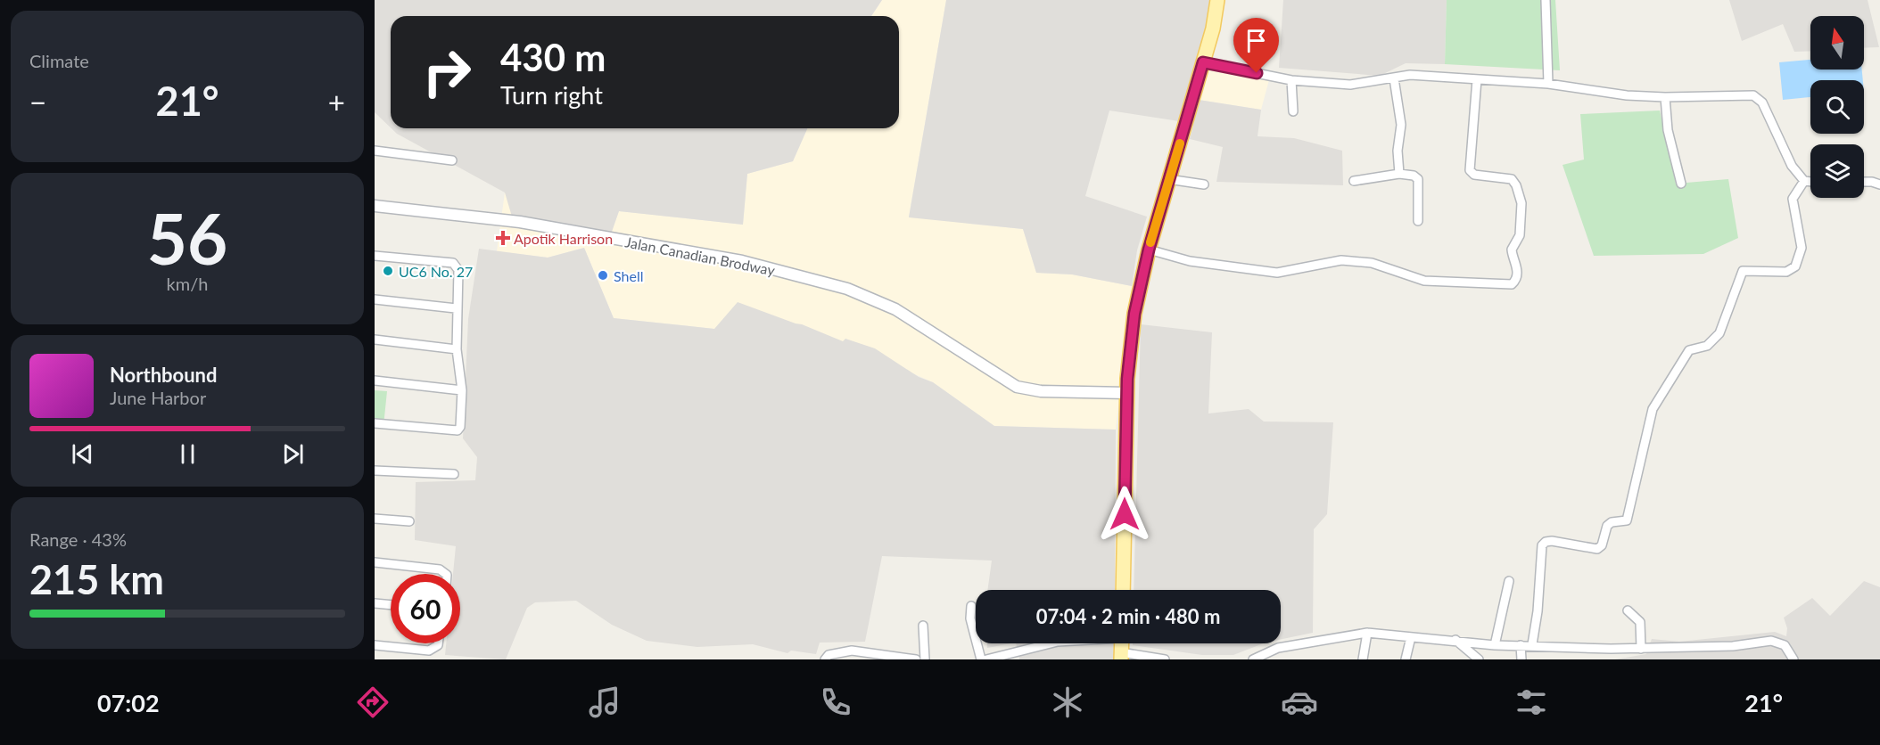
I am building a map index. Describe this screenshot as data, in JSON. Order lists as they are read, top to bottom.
{
  "streets": {
    "street": ["Jalan Canadian Brodway"]
  },
  "places": {
    "health": ["Apotik Harrison"],
    "other": ["UC6 No. 27", "Shell"]
  },
  "north": "top",
  "page": {
    "tile": [
      "Climate",
      ["56", "km/h"],
      ["Range · 43%", "215 km"]
    ],
    "turn": ["430 m", "Turn right"],
    "heat": ["−", "21°", "+"],
    "song": ["Northbound", "June Harbor"],
    "limit": "60",
    "trip": "07:04 · 2 min · 480 m",
    "tabs": ["07:02", "21°"]
  }
}
